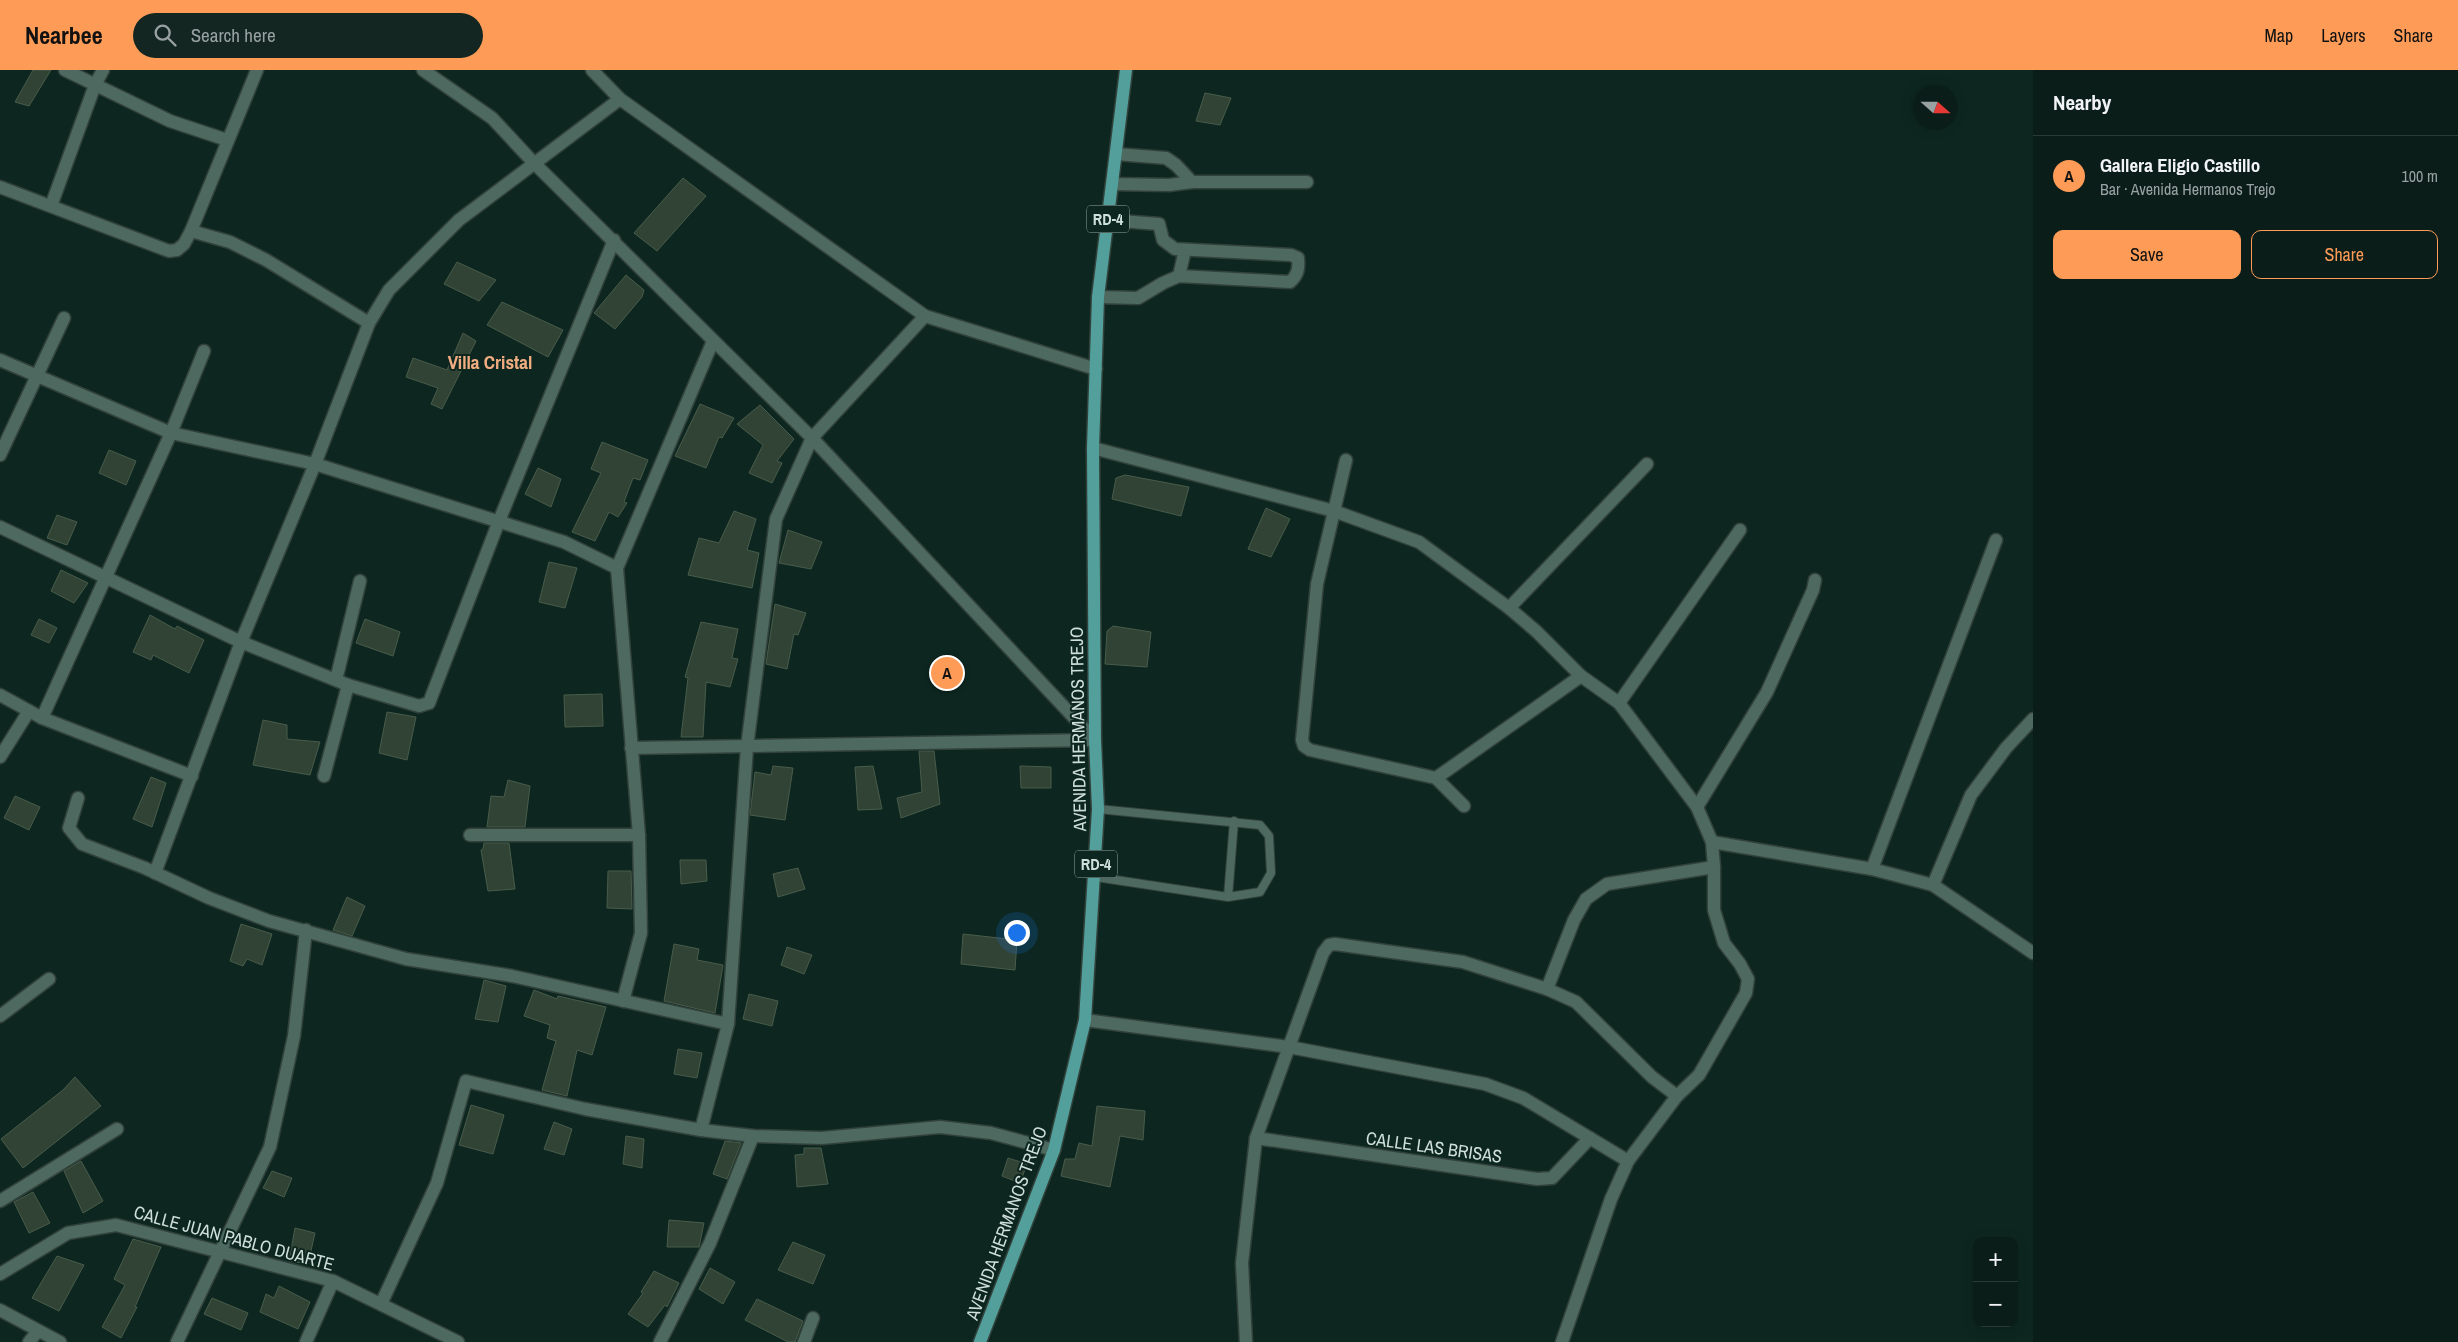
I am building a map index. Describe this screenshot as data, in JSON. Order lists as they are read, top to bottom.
{
  "streets": {
    "main road": ["RD-4", "AVENIDA HERMANOS TREJO"],
    "street": ["CALLE LAS BRISAS", "CALLE JUAN PABLO DUARTE"]
  },
  "crossings": [
    ["RD-4", "AVENIDA HERMANOS TREJO"]
  ],
  "districts": ["Villa Cristal"],
  "north": "right",
  "page": {
    "header": "Nearbee",
    "search": "Search here",
    "nav": ["Map", "Layers", "Share"],
    "heading": "Nearby",
    "list": [
      {
        "mark": "A",
        "name": "Gallera Eligio Castillo",
        "note": "Bar · Avenida Hermanos Trejo",
        "value": "100 m"
      }
    ],
    "buttons": ["Save", "Share"],
    "pins": "A",
    "map_buttons": ["+", "−"]
  }
}
